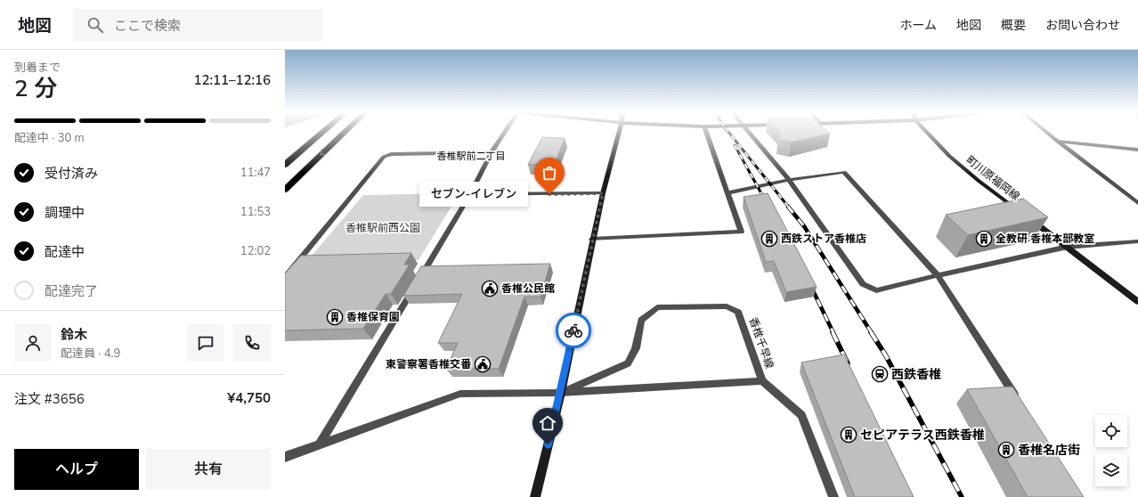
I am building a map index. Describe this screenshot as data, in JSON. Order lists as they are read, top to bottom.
{
  "streets": {
    "street": ["町川原福岡線", "香椎千早線"]
  },
  "districts": ["香椎駅前二丁目"],
  "parks": ["香椎駅前西公園"],
  "places": {
    "other": ["セブン-イレブン"],
    "building": [
      "西鉄ストア香椎店",
      "全教研 香椎本部教室",
      "香椎保育園",
      "セピアテラス西鉄香椎",
      "香椎名店街"
    ],
    "public building": ["香椎公民館", "東警察署香椎交番"],
    "station": ["西鉄香椎"]
  },
  "page": {
    "header": "地図",
    "search": "ここで検索",
    "nav": [
      "ホーム",
      "地図",
      "概要",
      "お問い合わせ"
    ],
    "heading": ["2 分", "到着まで", "12:11–12:16"],
    "panel": [
      "鈴木",
      "配達員 · 4.9",
      "注文 #3656",
      "¥4,750"
    ],
    "bar": "配達中 · 30 m",
    "list": [
      ["受付済み", "11:47"],
      ["調理中", "11:53"],
      ["配達中", "12:02"],
      "配達完了"
    ],
    "bubble": "セブン-イレブン",
    "buttons": ["ヘルプ", "共有"]
  }
}
